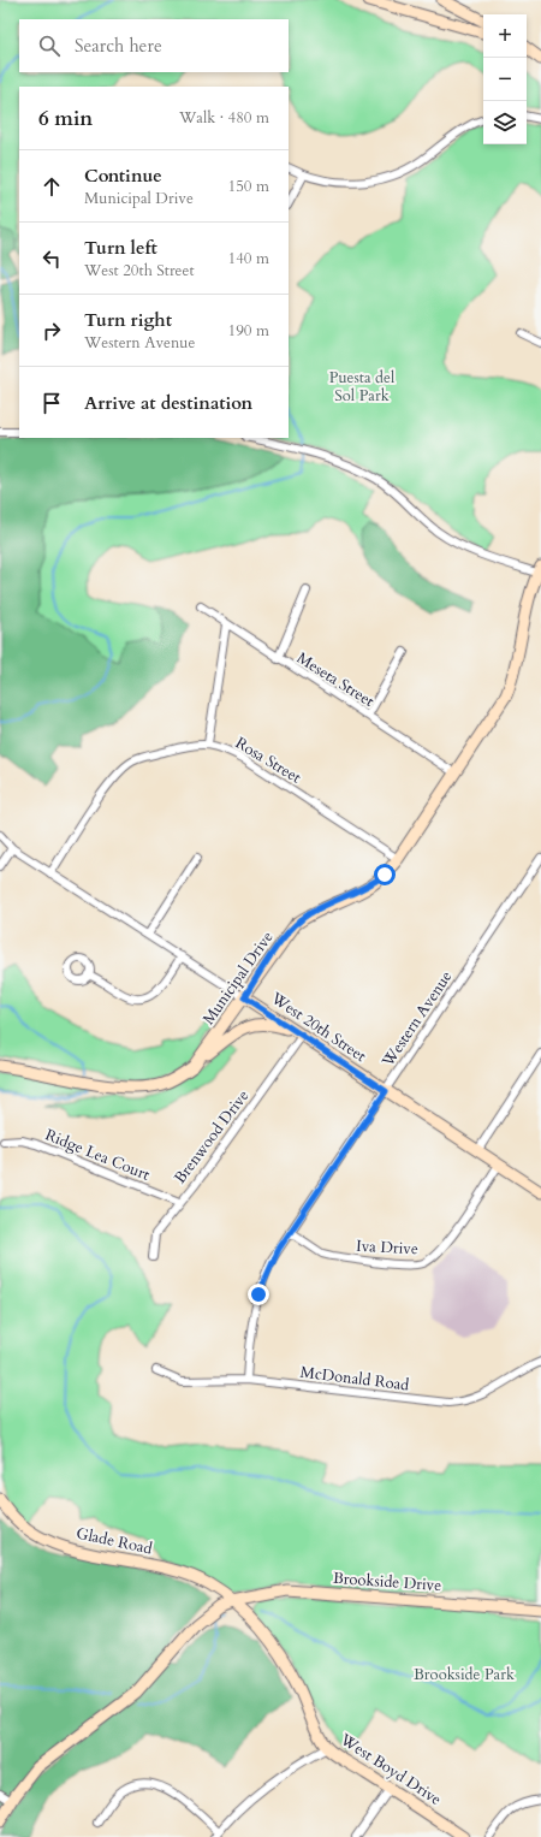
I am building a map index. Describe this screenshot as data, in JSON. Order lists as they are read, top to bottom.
{
  "streets": {
    "main road": [
      "Municipal Drive",
      "West 20th Street",
      "Glade Road",
      "Brookside Drive",
      "West Boyd Drive"
    ],
    "street": [
      "Meseta Street",
      "Rosa Street",
      "Western Avenue",
      "Brenwood Drive",
      "Ridge Lea Court",
      "Iva Drive",
      "McDonald Road"
    ]
  },
  "crossings": [
    ["Meseta Street", "Municipal Drive"],
    ["Rosa Street", "Municipal Drive"],
    ["Rosa Street", "West 20th Street"],
    ["Municipal Drive", "West 20th Street"],
    ["Western Avenue", "West 20th Street"],
    ["Western Avenue", "Iva Drive"],
    ["Western Avenue", "McDonald Road"],
    ["West 20th Street", "Brenwood Drive"],
    ["West 20th Street", "Iva Drive"],
    ["Brenwood Drive", "Ridge Lea Court"],
    ["Glade Road", "Brookside Drive"],
    ["Glade Road", "West Boyd Drive"],
    ["Brookside Drive", "West Boyd Drive"]
  ],
  "parks": ["Puesta del Sol Park", "Brookside Park"],
  "page": {
    "map_buttons": ["+", "−"],
    "search": "Search here",
    "heading": ["6 min", "Walk · 480 m"],
    "list": [
      ["Continue", "Municipal Drive", "150 m"],
      ["Turn left", "West 20th Street", "140 m"],
      ["Turn right", "Western Avenue", "190 m"],
      "Arrive at destination"
    ]
  }
}
